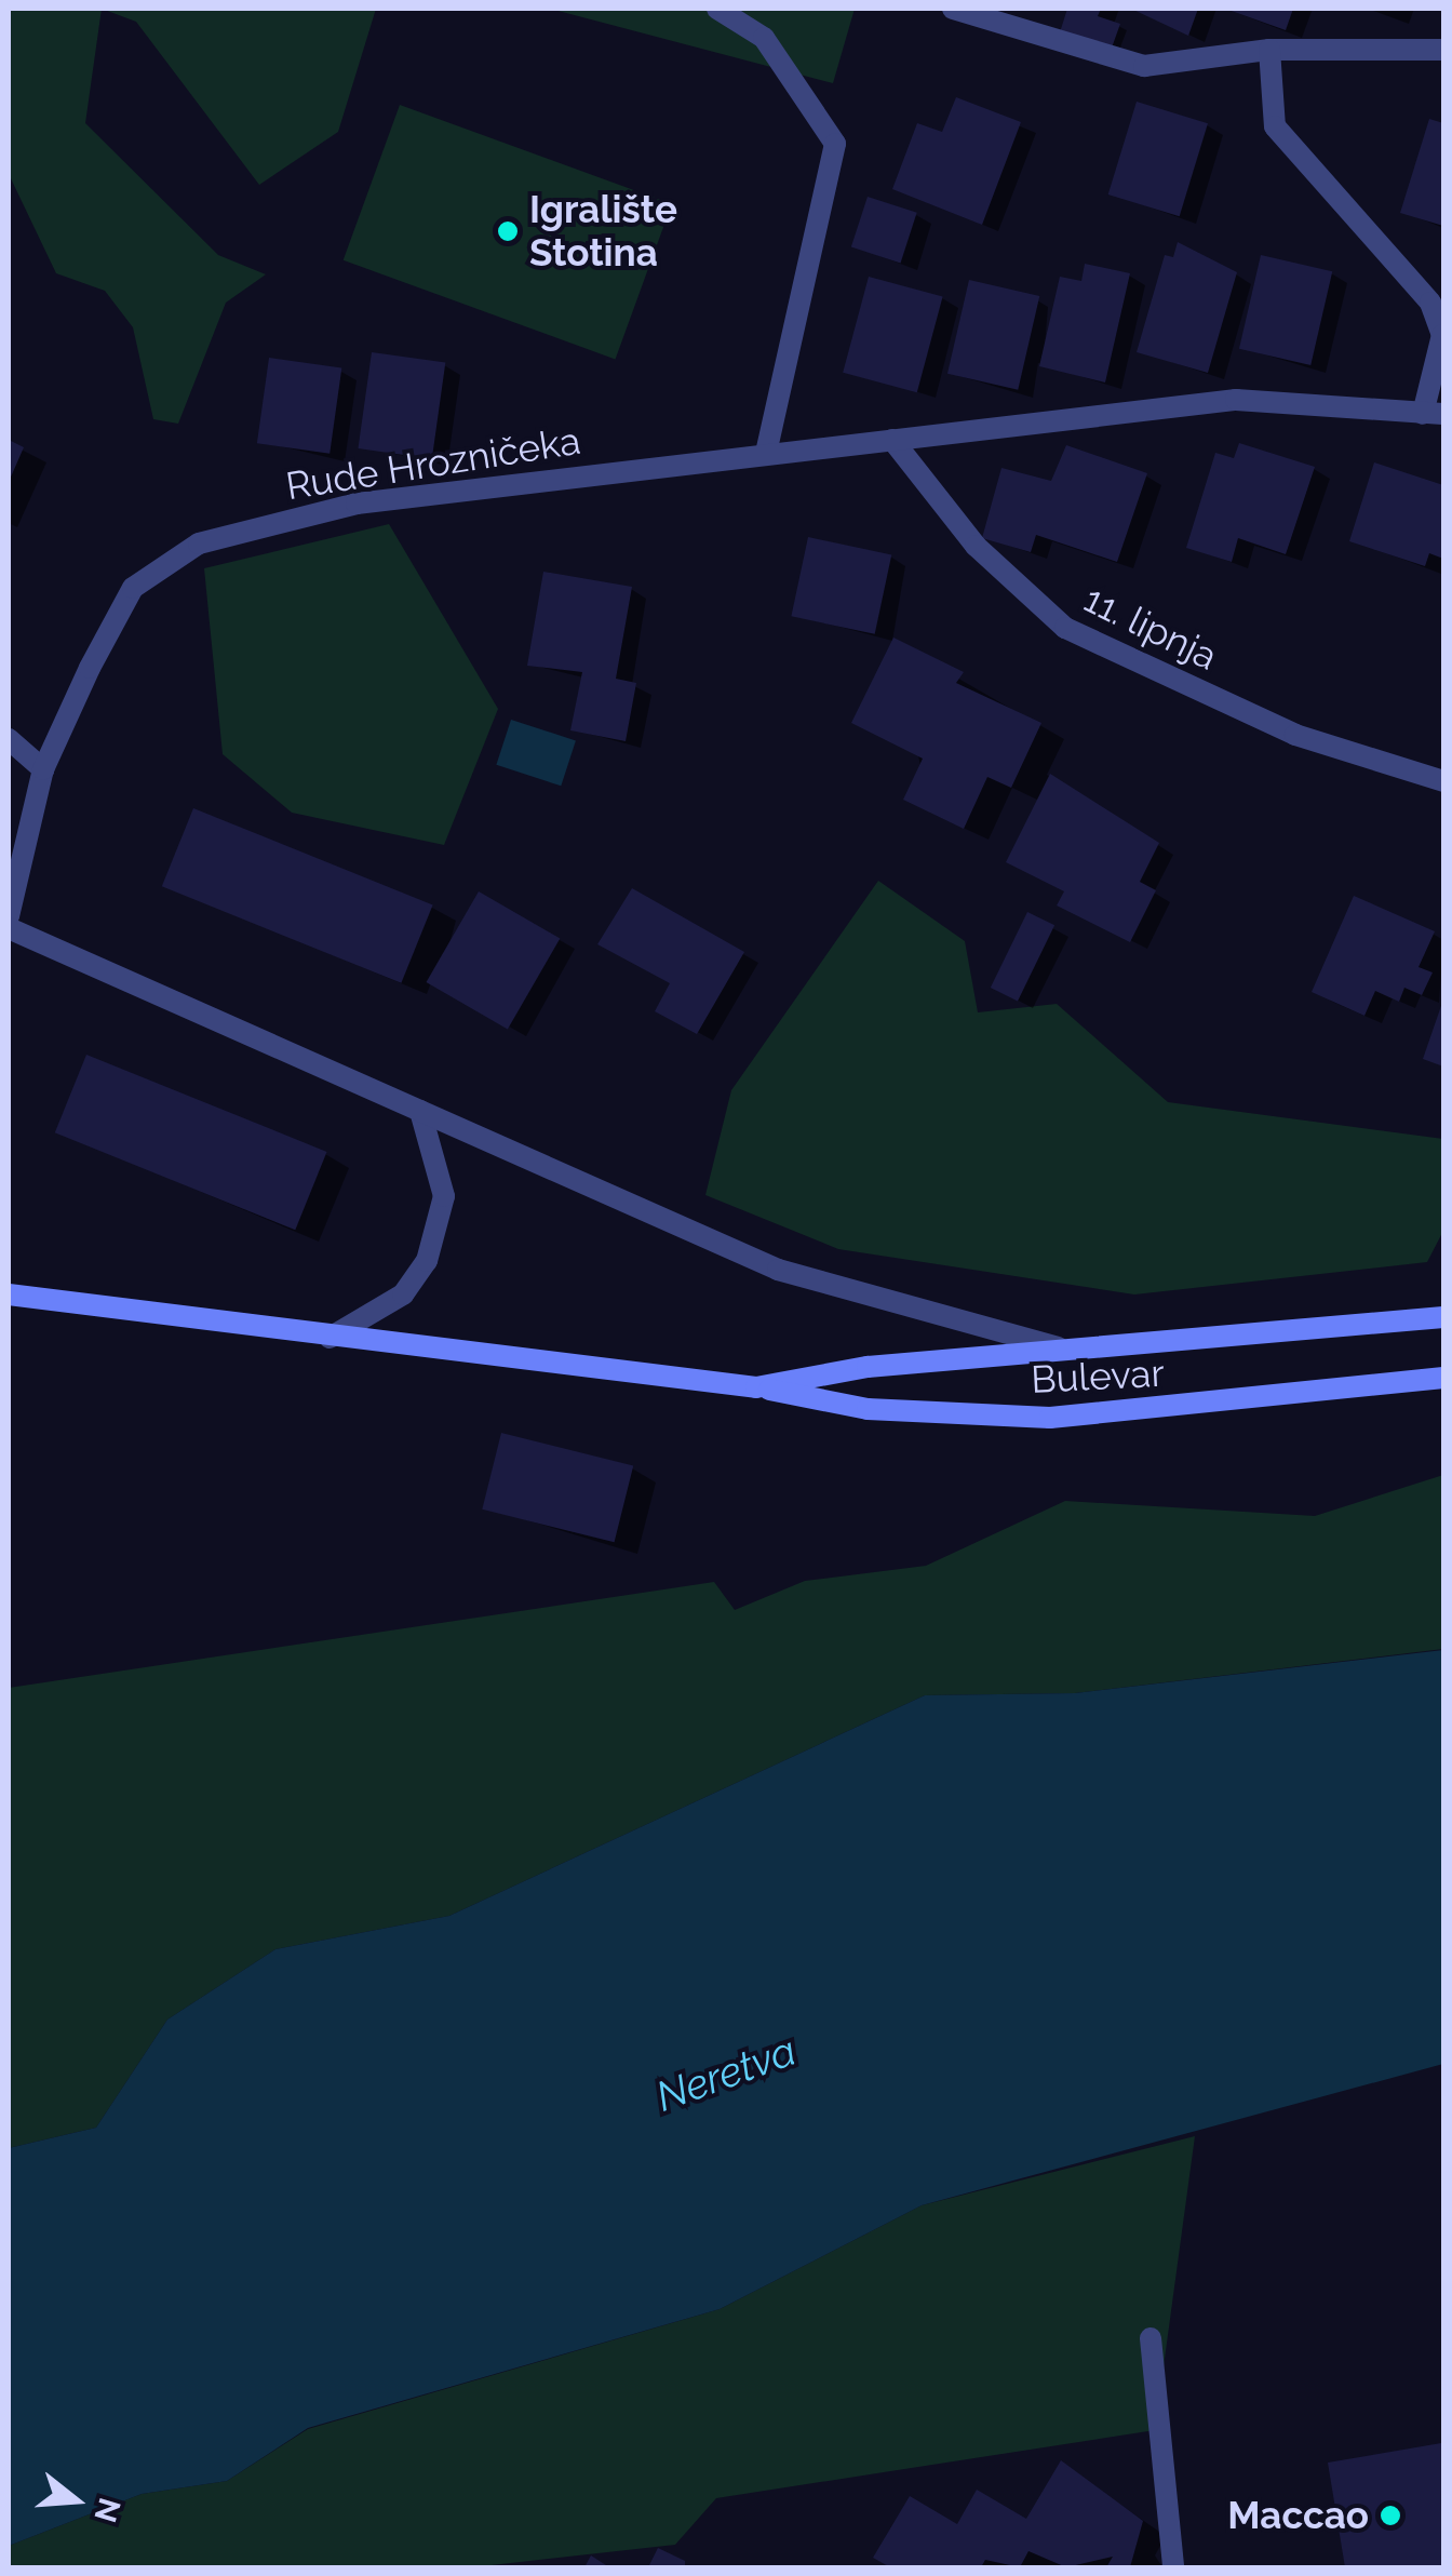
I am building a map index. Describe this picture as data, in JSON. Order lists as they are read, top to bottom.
{
  "streets": {
    "main road": ["Bulevar"],
    "street": ["Rude Hrozničeka", "11. lipnja"]
  },
  "water": ["Neretva"],
  "places": ["Igralište Stotina", "Maccao"],
  "north": "right"
}
